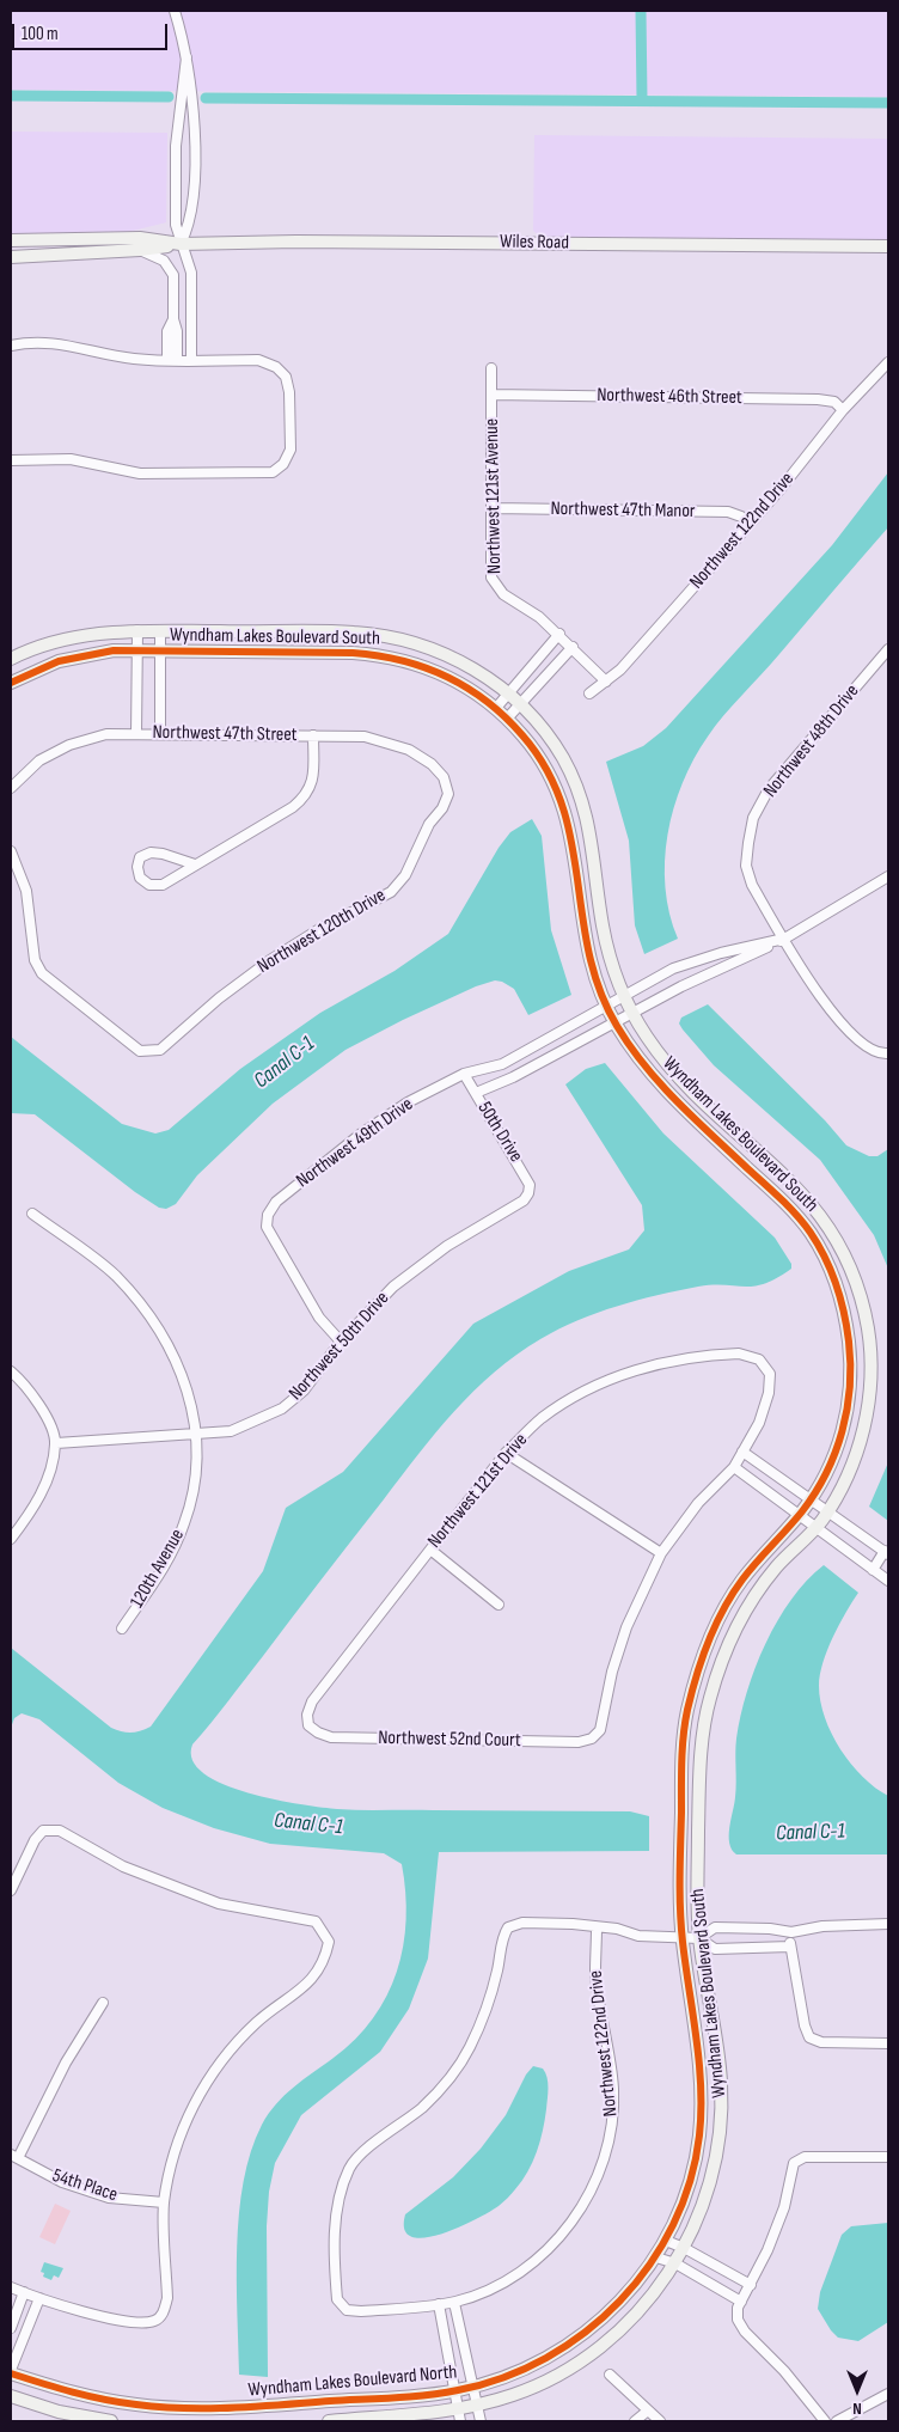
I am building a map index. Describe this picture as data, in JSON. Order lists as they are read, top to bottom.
{
  "streets": {
    "street": [
      "Wiles Road",
      "Northwest 46th Street",
      "Northwest 121st Avenue",
      "Northwest 47th Manor",
      "Northwest 122nd Drive",
      "Wyndham Lakes Boulevard South",
      "Northwest 47th Street",
      "Northwest 48th Drive",
      "Northwest 120th Drive",
      "50th Drive",
      "Northwest 49th Drive",
      "Northwest 50th Drive",
      "Northwest 121st Drive",
      "120th Avenue",
      "Northwest 52nd Court",
      "54th Place",
      "Wyndham Lakes Boulevard North"
    ]
  },
  "crossings": [
    ["Northwest 46th Street", "Northwest 121st Avenue"],
    ["Northwest 46th Street", "Northwest 122nd Drive"],
    ["Northwest 121st Avenue", "Northwest 47th Manor"],
    ["Northwest 121st Avenue", "Northwest 122nd Drive"],
    ["Northwest 47th Manor", "Northwest 122nd Drive"],
    ["Wyndham Lakes Boulevard South", "Northwest 49th Drive"],
    ["Wyndham Lakes Boulevard South", "Wyndham Lakes Boulevard North"],
    ["Northwest 47th Street", "Northwest 120th Drive"],
    ["Northwest 48th Drive", "Northwest 49th Drive"],
    ["50th Drive", "Northwest 49th Drive"],
    ["50th Drive", "Northwest 50th Drive"],
    ["Northwest 49th Drive", "Northwest 50th Drive"],
    ["Northwest 50th Drive", "120th Avenue"],
    ["Northwest 121st Drive", "Northwest 52nd Court"]
  ],
  "water": ["Canal C-1"],
  "scale_bar": "100 m",
  "north": "bottom"
}
